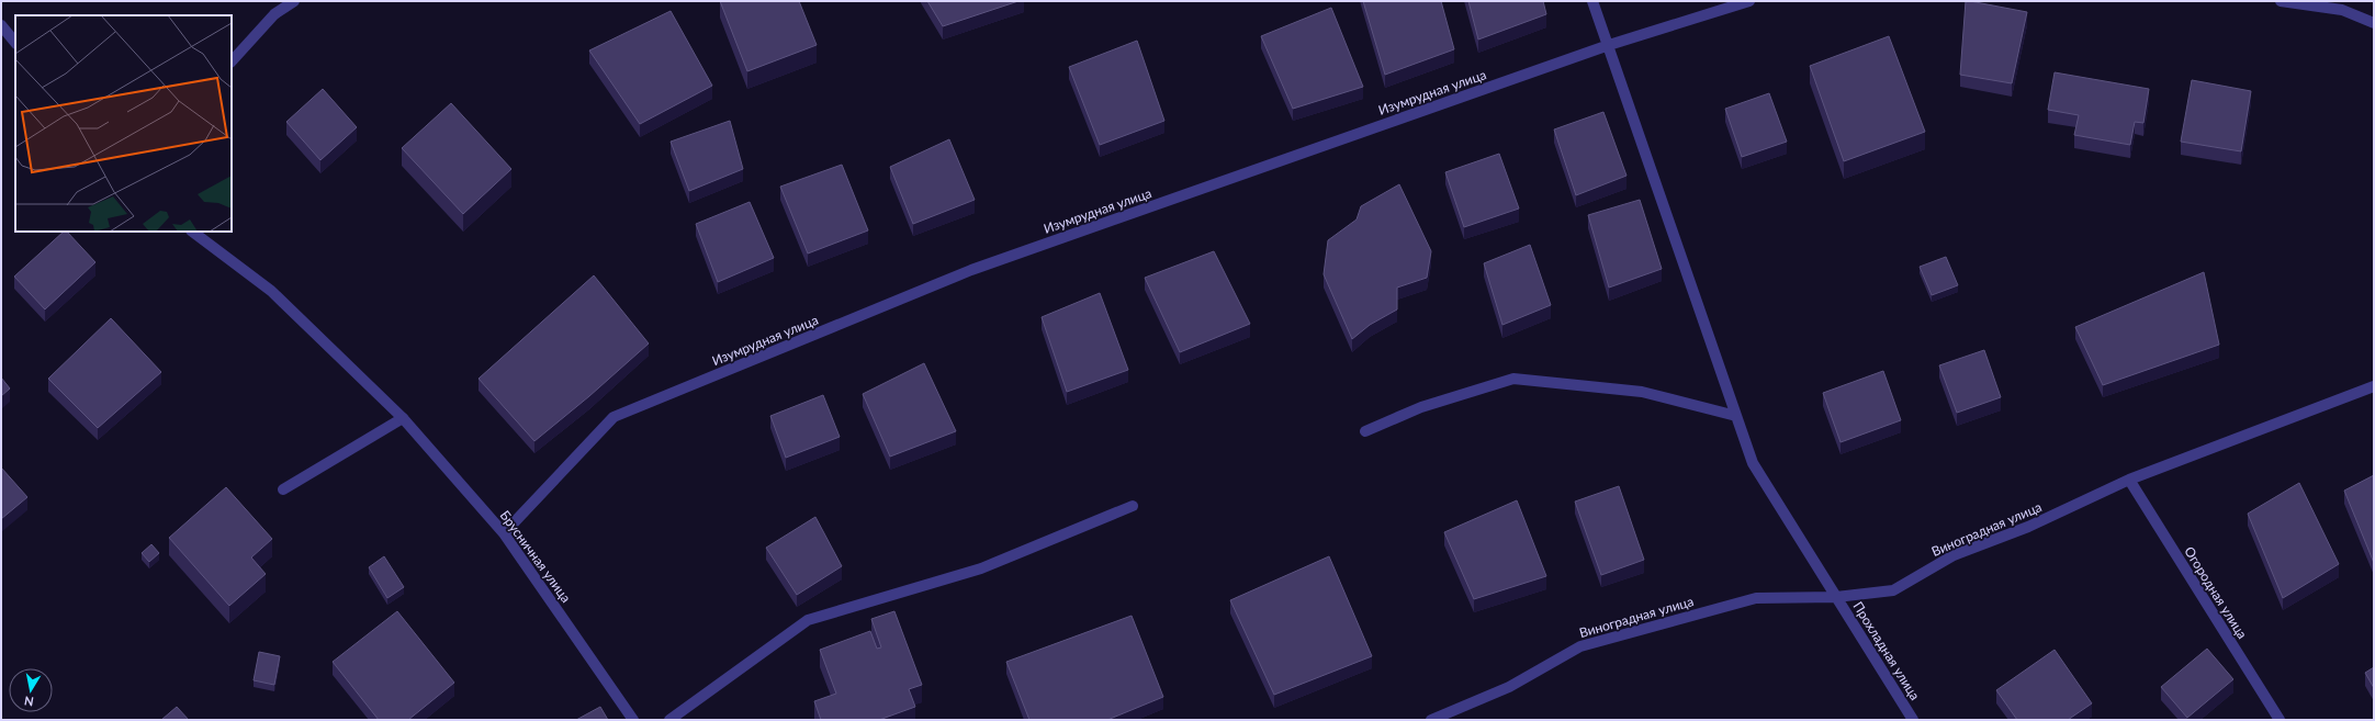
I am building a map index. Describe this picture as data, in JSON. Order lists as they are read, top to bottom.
{
  "streets": {
    "street": [
      "Изумрудная улица",
      "Виноградная улица",
      "Брусничная улица",
      "Огородная улица",
      "Прохладная улица"
    ]
  },
  "crossings": [
    ["Изумрудная улица", "Брусничная улица"],
    ["Изумрудная улица", "Прохладная улица"],
    ["Виноградная улица", "Огородная улица"],
    ["Виноградная улица", "Прохладная улица"]
  ],
  "north": "bottom"
}
